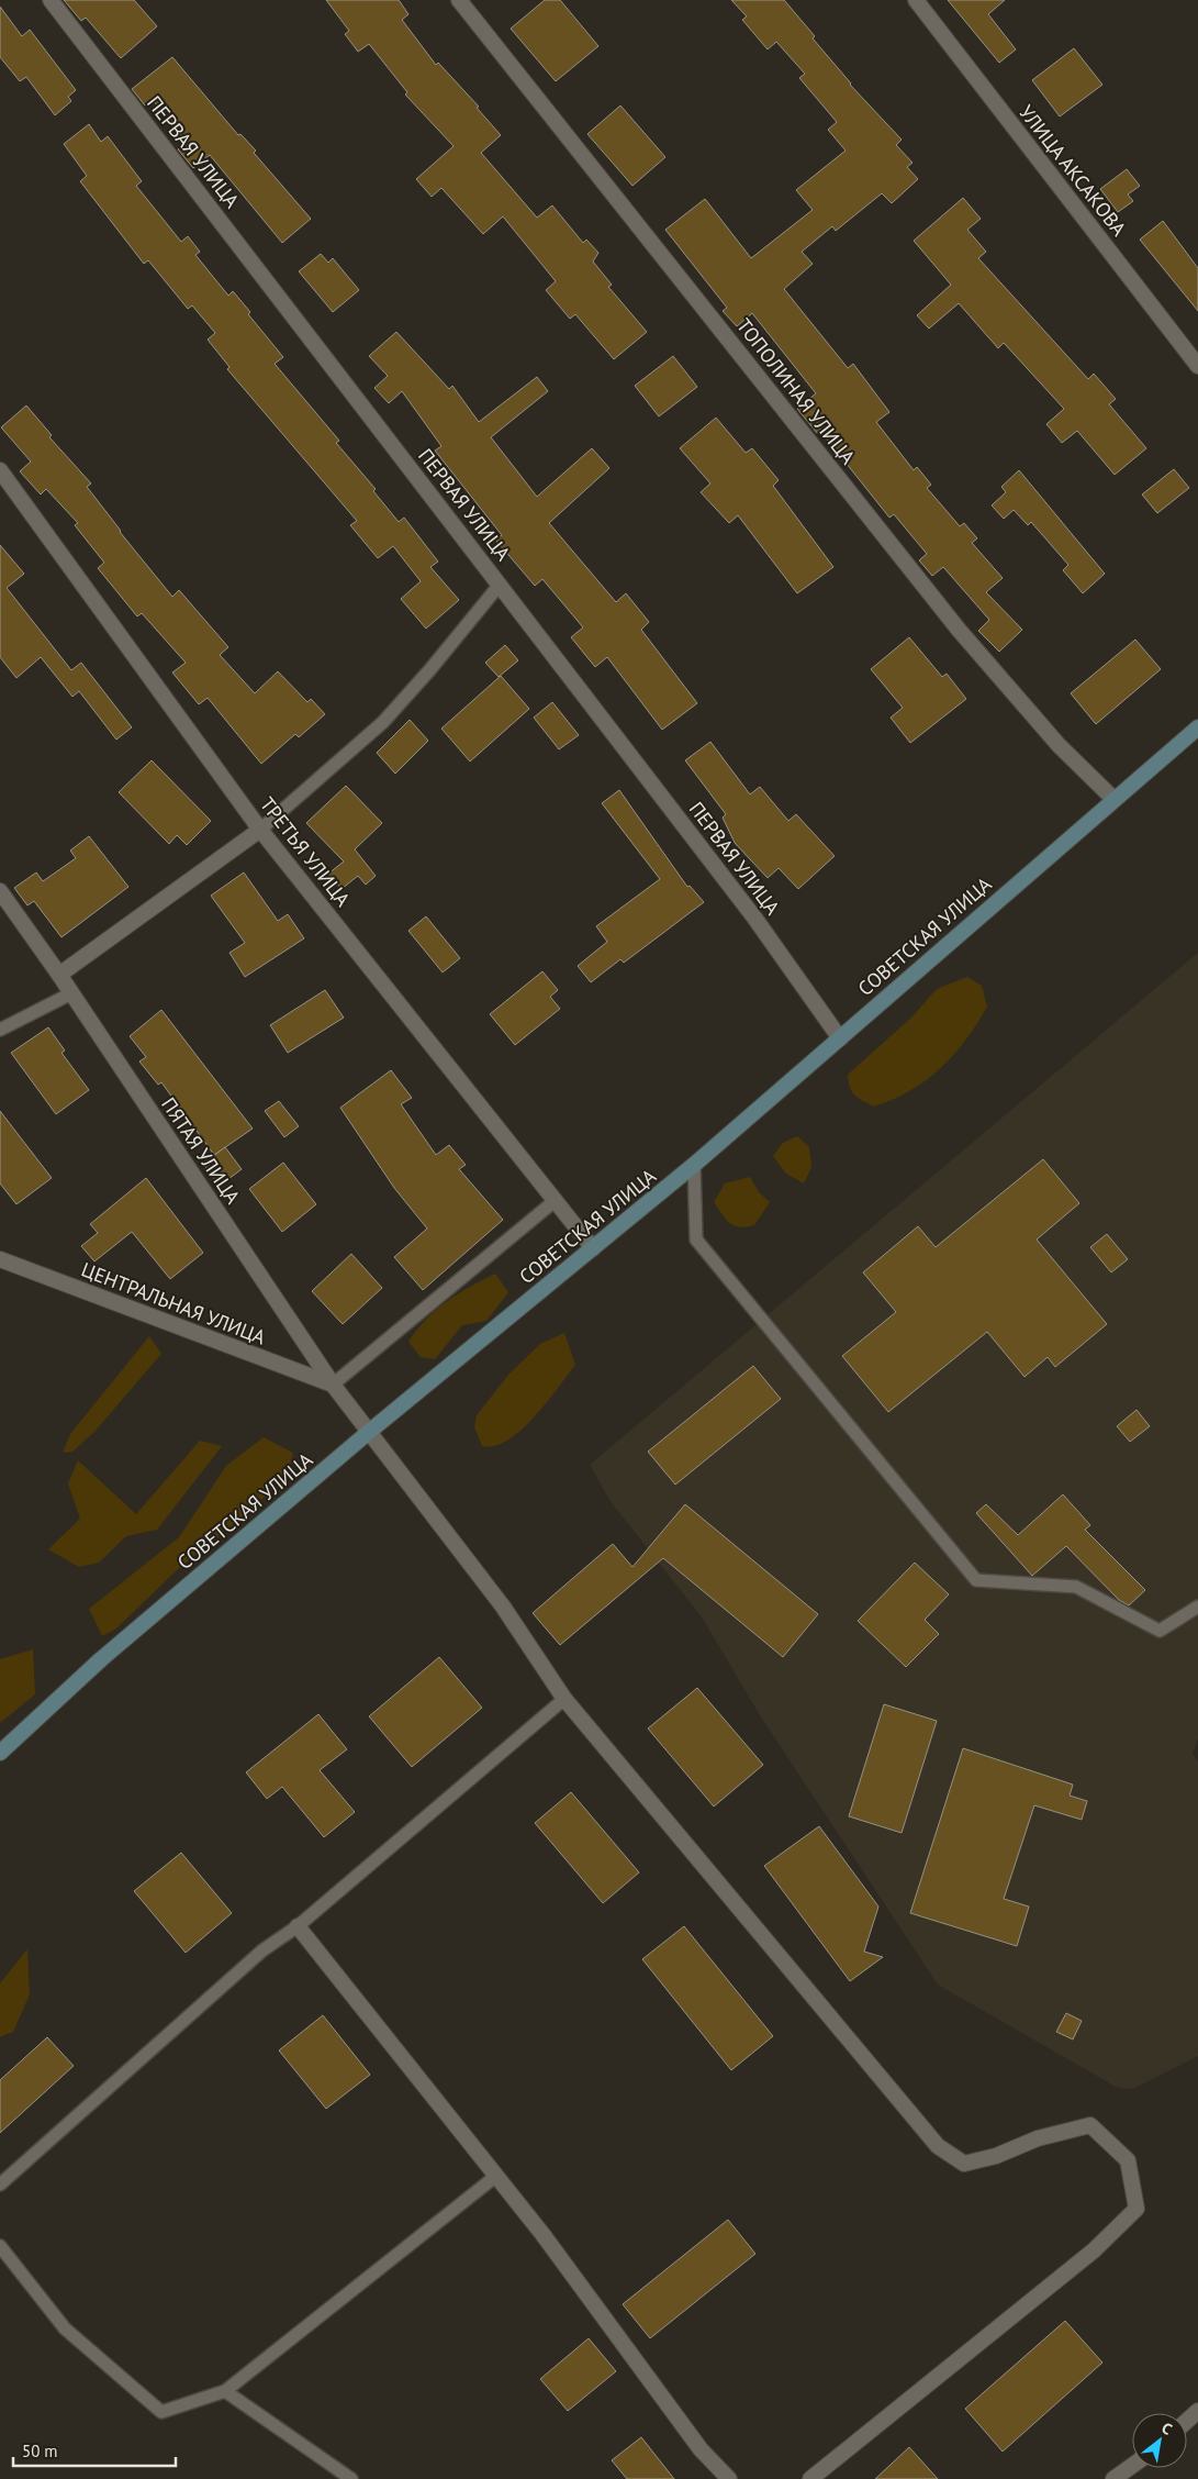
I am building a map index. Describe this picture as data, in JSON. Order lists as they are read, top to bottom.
{
  "streets": {
    "main road": ["СОВЕТСКАЯ УЛИЦА"],
    "street": [
      "ПЕРВАЯ УЛИЦА",
      "УЛИЦА АКСАКОВА",
      "ТОПОЛИНАЯ УЛИЦА",
      "ТРЕТЬЯ УЛИЦА",
      "ПЯТАЯ УЛИЦА",
      "ЦЕНТРАЛЬНАЯ УЛИЦА"
    ]
  },
  "crossings": [
    ["ПЕРВАЯ УЛИЦА", "СОВЕТСКАЯ УЛИЦА"],
    ["ТОПОЛИНАЯ УЛИЦА", "СОВЕТСКАЯ УЛИЦА"],
    ["ТРЕТЬЯ УЛИЦА", "СОВЕТСКАЯ УЛИЦА"],
    ["СОВЕТСКАЯ УЛИЦА", "ПЯТАЯ УЛИЦА"],
    ["ПЯТАЯ УЛИЦА", "ЦЕНТРАЛЬНАЯ УЛИЦА"]
  ],
  "scale_bar": "50 m",
  "north": "top right"
}
